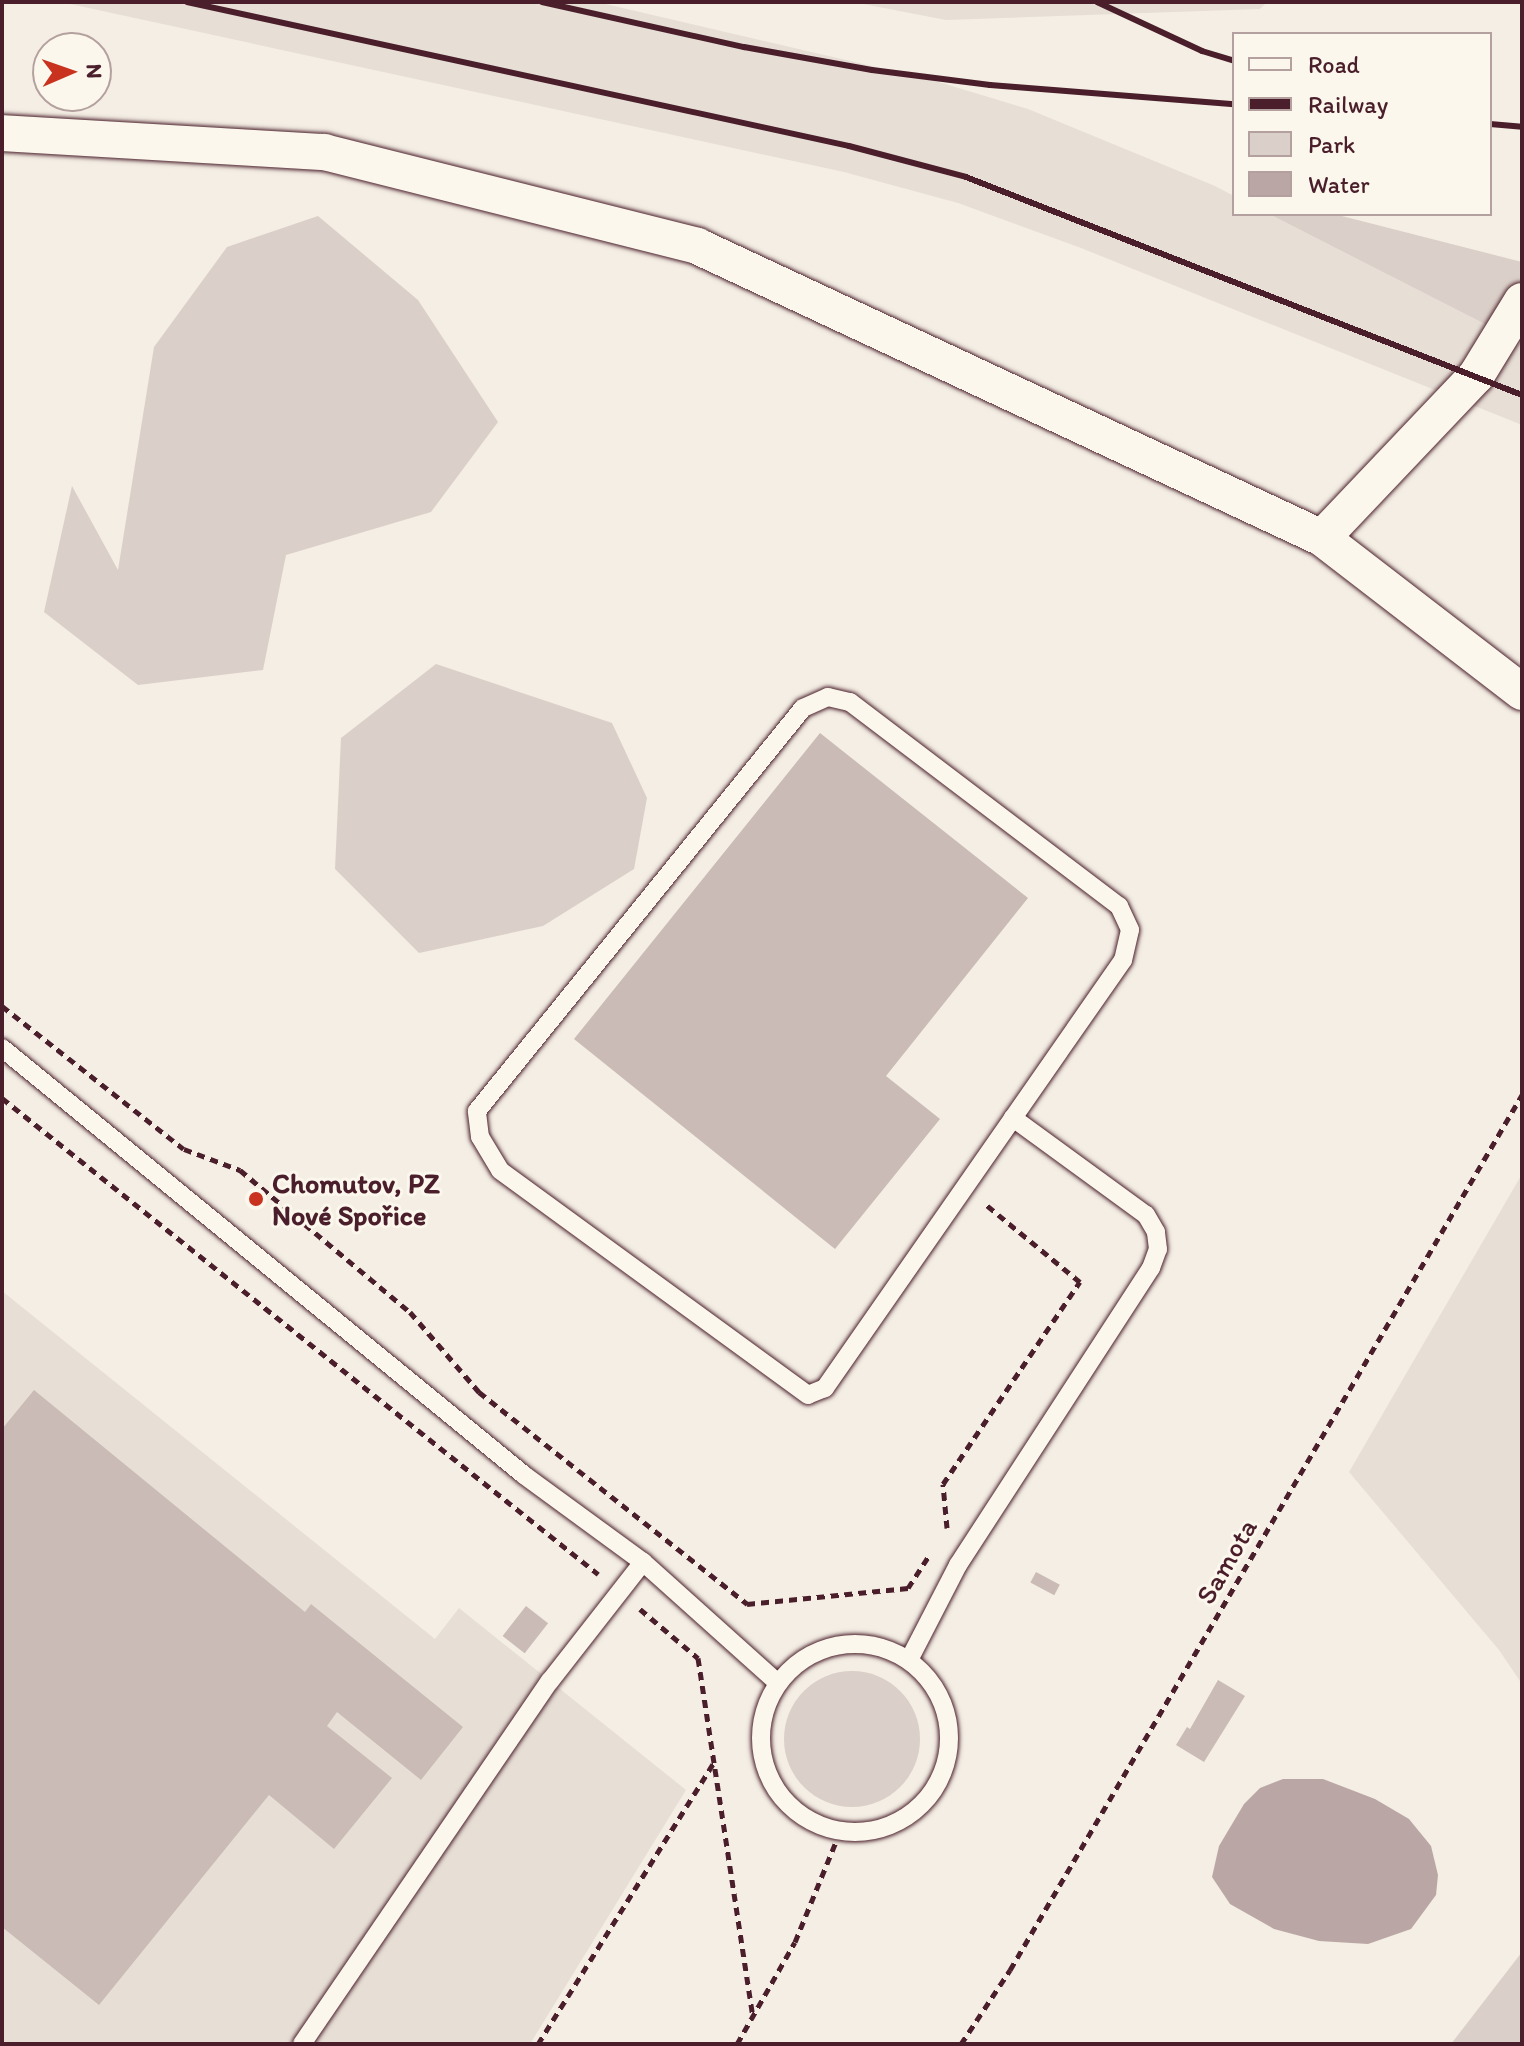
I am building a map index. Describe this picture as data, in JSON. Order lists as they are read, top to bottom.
{
  "streets": {
    "path": ["Samota"]
  },
  "places": ["Chomutov, PZ Nové Spořice"],
  "legend": [
    "Road",
    "Railway",
    "Park",
    "Water"
  ],
  "north": "right"
}
